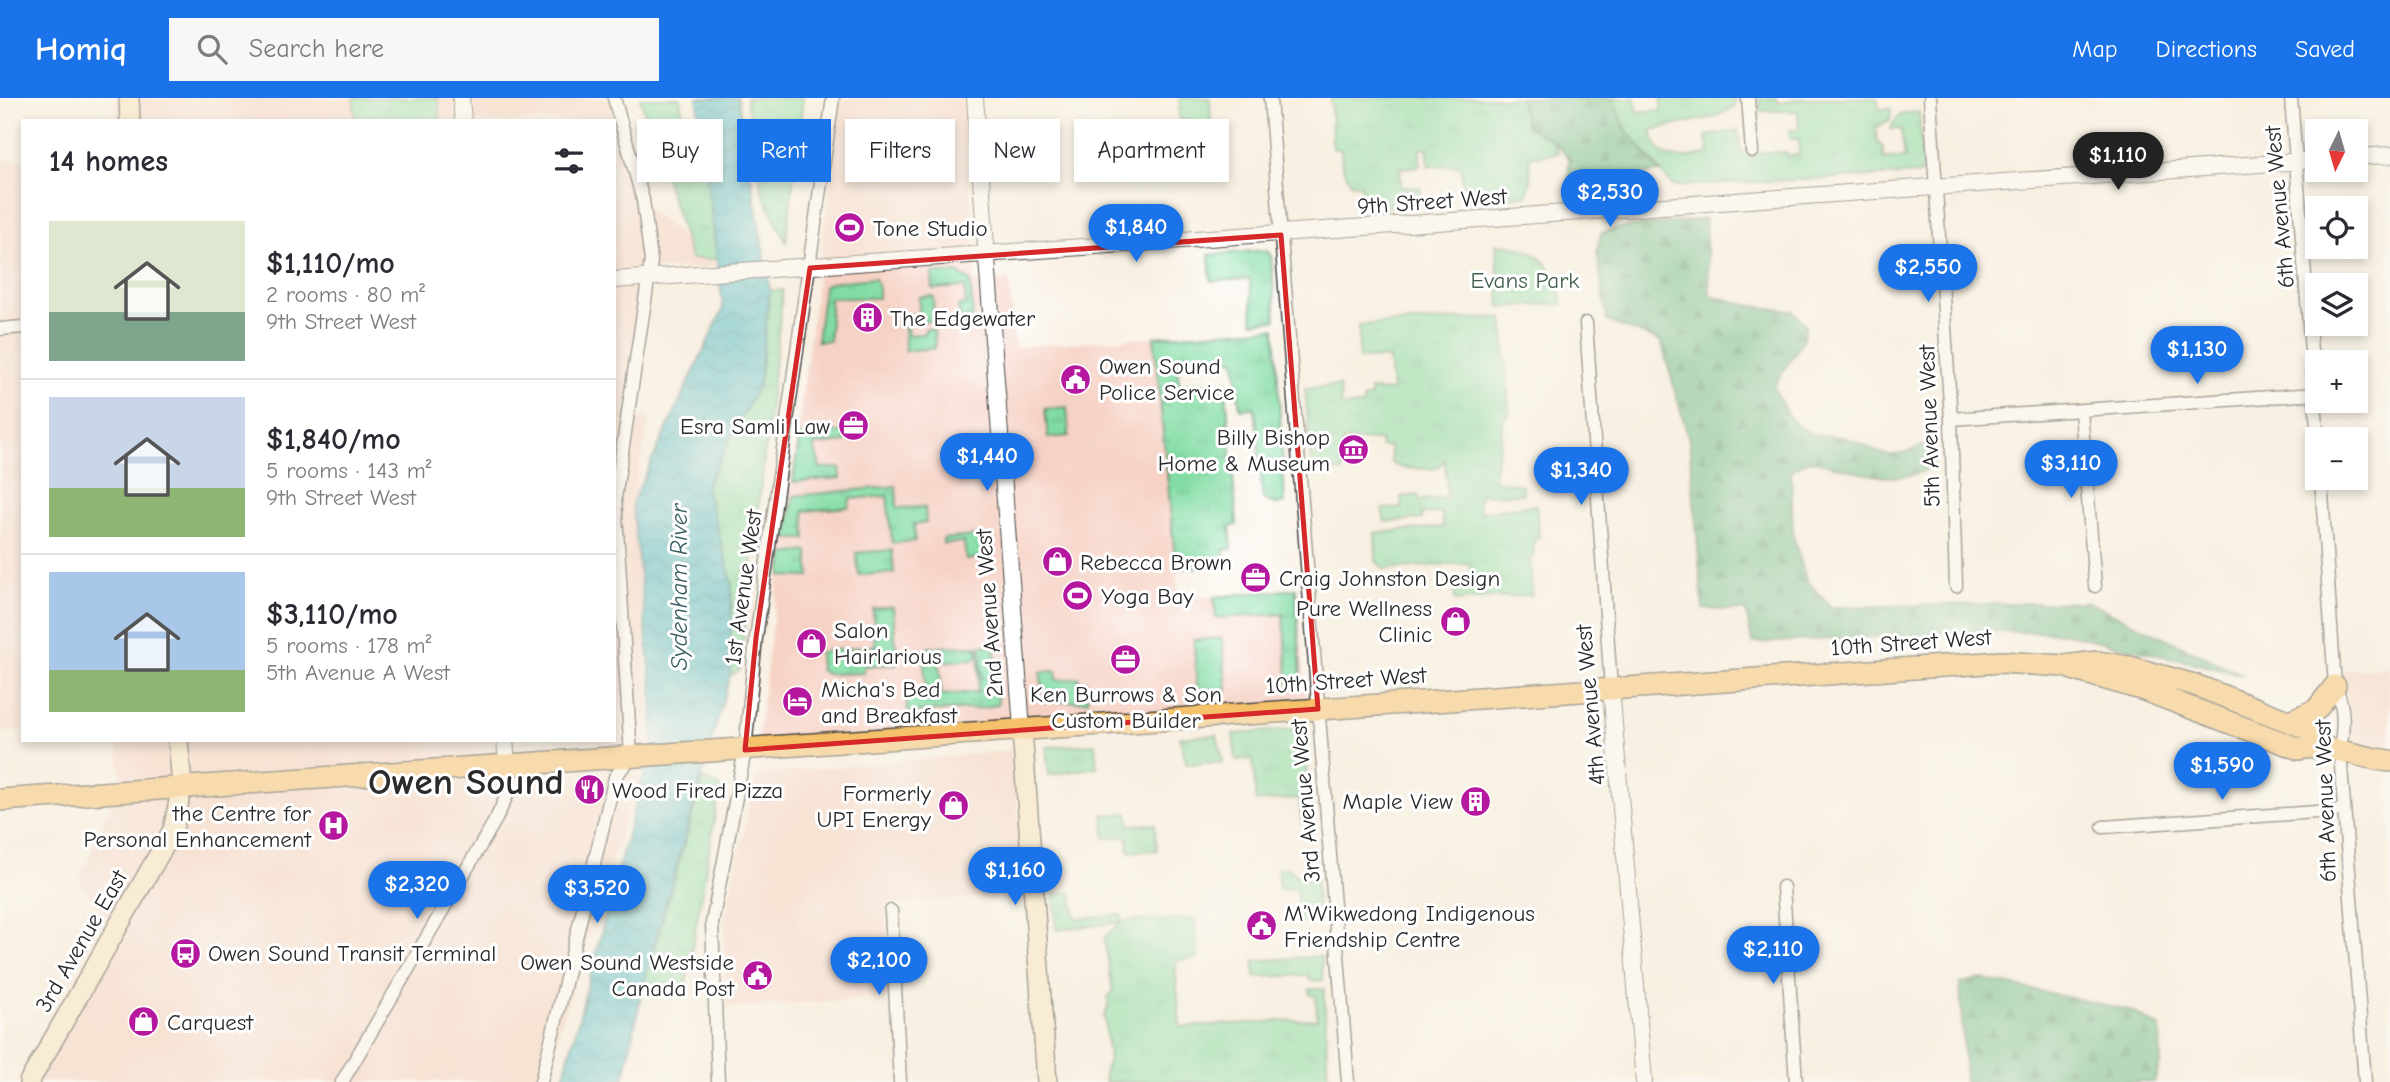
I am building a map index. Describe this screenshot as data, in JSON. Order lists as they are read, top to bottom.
{
  "streets": {
    "main road": ["2nd Avenue West", "10th Street West", "3rd Avenue East"],
    "street": [
      "9th Street West",
      "6th Avenue West",
      "5th Avenue West",
      "1st Avenue West",
      "4th Avenue West",
      "3rd Avenue West"
    ]
  },
  "crossings": [
    ["9th Street West", "6th Avenue West"],
    ["9th Street West", "5th Avenue West"],
    ["9th Street West", "1st Avenue West"],
    ["9th Street West", "2nd Avenue West"],
    ["9th Street West", "3rd Avenue West"],
    ["6th Avenue West", "10th Street West"],
    ["1st Avenue West", "10th Street West"],
    ["2nd Avenue West", "10th Street West"],
    ["10th Street West", "4th Avenue West"],
    ["10th Street West", "3rd Avenue West"],
    ["10th Street West", "3rd Avenue East"]
  ],
  "districts": ["Owen Sound"],
  "water": ["Sydenham River"],
  "parks": ["Evans Park"],
  "places": {
    "sports": ["Tone Studio", "Yoga Bay"],
    "building": ["The Edgewater", "Maple View"],
    "public building": ["Owen Sound Police Service", "M’Wikwedong Indigenous Friendship Centre", "Owen Sound Westside Canada Post"],
    "office": ["Esra Samli Law", "Craig Johnston Design", "Ken Burrows & Son Custom Builder"],
    "museum": ["Billy Bishop Home & Museum"],
    "shop": [
      "Rebecca Brown",
      "Pure Wellness Clinic",
      "Salon Hairlarious",
      "Formerly UPI Energy",
      "Carquest"
    ],
    "hotel": ["Micha's Bed and Breakfast"],
    "restaurant": ["Wood Fired Pizza"],
    "hospital": ["the Centre for Personal Enhancement"],
    "bus stop": ["Owen Sound Transit Terminal"]
  },
  "north": "bottom",
  "page": {
    "header": "Homiq",
    "search": "Search here",
    "nav": ["Map", "Directions", "Saved"],
    "map_buttons": ["+", "−"],
    "chip": [
      "Buy",
      "Rent",
      "Filters",
      "New",
      "Apartment"
    ],
    "heading": "14 homes",
    "price": [
      "$1,110",
      "$2,530",
      "$1,840",
      "$2,550",
      "$1,130",
      "$1,440",
      "$3,110",
      "$1,340",
      "$1,590",
      "$1,160",
      "$2,320",
      "$3,520",
      "$2,110",
      "$2,100"
    ],
    "list": [
      {
        "name": "$1,110/mo",
        "note": "2 rooms · 80 m² · 9th Street West"
      },
      {
        "name": "$1,840/mo",
        "note": "5 rooms · 143 m² · 9th Street West"
      },
      {
        "name": "$3,110/mo",
        "note": "5 rooms · 178 m² · 5th Avenue A West"
      }
    ]
  }
}
